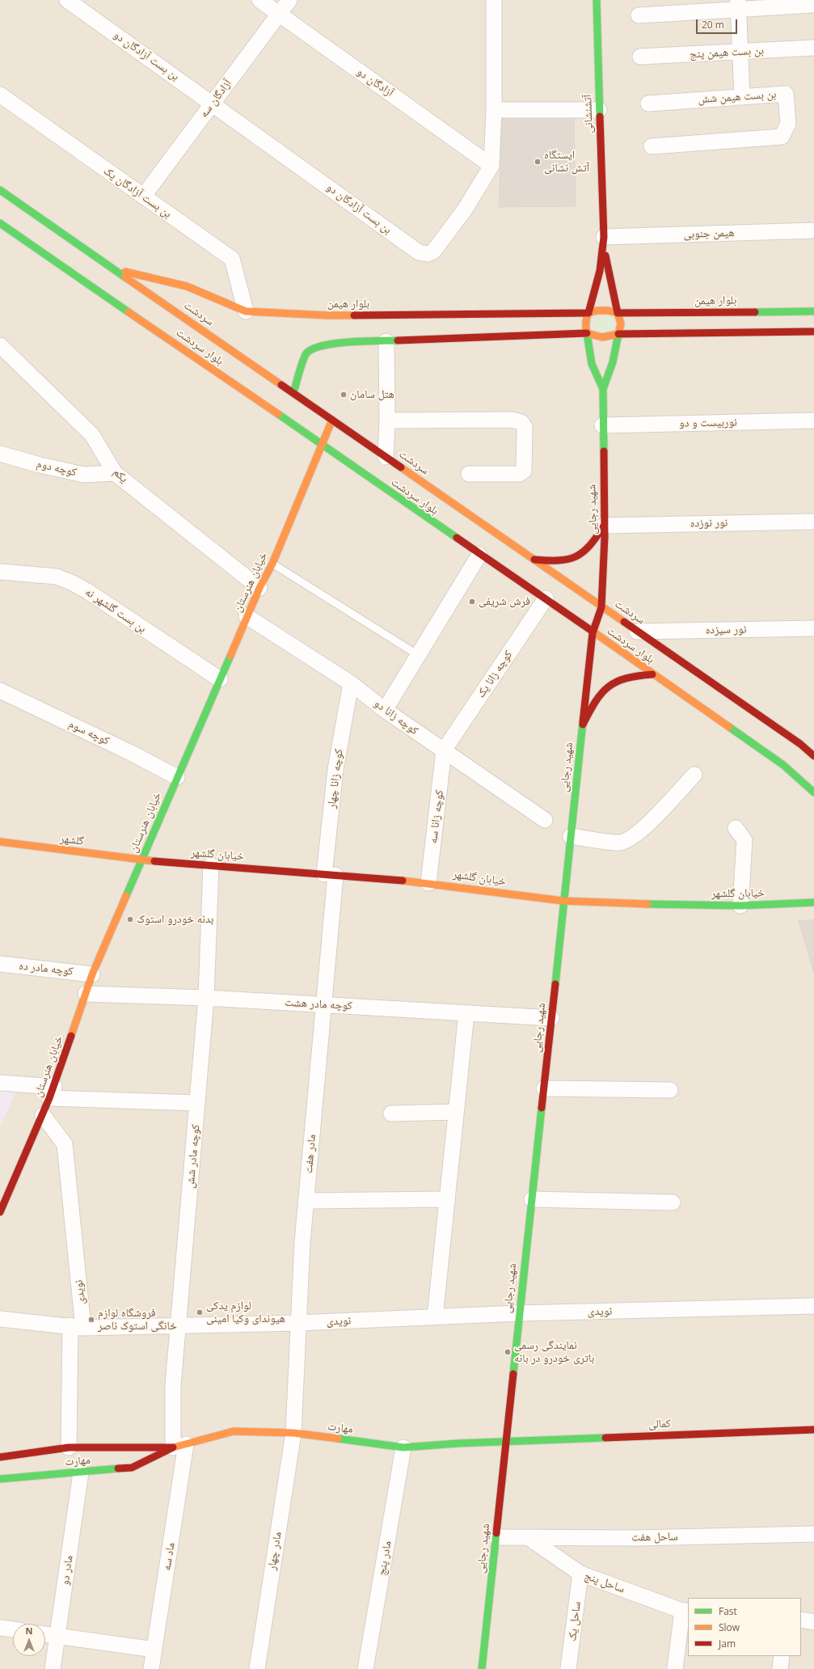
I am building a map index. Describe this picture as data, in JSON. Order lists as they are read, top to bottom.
{
  "streets": {
    "main road": [
      "آتشنشانی",
      "بلوار هیمن",
      "سردشت",
      "بلوار سردشت",
      "شهید رجایی",
      "خیابان هنرستان",
      "گلشهر",
      "خیابان گلشهر",
      "کمالی",
      "مهارت"
    ],
    "street": [
      "بن بست هیمن پنج",
      "بن بست آزادگان دو",
      "آزادگان دو",
      "بن بست هیمن شش",
      "آزادگان سه",
      "بن بست آزادگان یک",
      "هیمن جنوبی",
      "نوربیست و دو",
      "کوچه دوم",
      "یکم",
      "نور نوزده",
      "بن بست گلشهر نه",
      "نور سیزده",
      "کوچه زانا یک",
      "کوچه زانا دو",
      "کوچه سوم",
      "کوچه زانا چهار",
      "کوچه زانا سه",
      "کوچه مادر ده",
      "کوچه مادر هشت",
      "مادر هفت",
      "کوچه مادر شش",
      "نویدی",
      "ساحل هفت",
      "مادر چهار",
      "ماد سه",
      "مادر پنج",
      "مادر دو",
      "ساحل پنج",
      "ساحل یک"
    ]
  },
  "crossings": [
    ["بن بست آزادگان دو", "آزادگان دو"],
    ["بن بست آزادگان دو", "آزادگان سه"],
    ["آزادگان دو", "آزادگان سه"],
    ["آزادگان سه", "بن بست آزادگان یک"],
    ["آتشنشانی", "هیمن جنوبی"],
    ["آتشنشانی", "بلوار هیمن"],
    ["آتشنشانی", "شهید رجایی"],
    ["بن بست آزادگان یک", "بلوار هیمن"],
    ["بلوار هیمن", "سردشت"],
    ["بلوار هیمن", "شهید رجایی"],
    ["سردشت", "شهید رجایی"],
    ["سردشت", "خیابان هنرستان"],
    ["سردشت", "نور سیزده"],
    ["بلوار سردشت", "شهید رجایی"],
    ["بلوار سردشت", "خیابان هنرستان"],
    ["بلوار سردشت", "کوچه زانا یک"],
    ["نوربیست و دو", "شهید رجایی"],
    ["کوچه دوم", "یکم"],
    ["یکم", "خیابان هنرستان"],
    ["شهید رجایی", "نور نوزده"],
    ["شهید رجایی", "خیابان گلشهر"],
    ["شهید رجایی", "کوچه مادر هشت"],
    ["شهید رجایی", "نویدی"],
    ["شهید رجایی", "کمالی"],
    ["شهید رجایی", "مهارت"],
    ["شهید رجایی", "ساحل هفت"],
    ["خیابان هنرستان", "بن بست گلشهر نه"],
    ["خیابان هنرستان", "کوچه زانا دو"],
    ["خیابان هنرستان", "کوچه سوم"],
    ["خیابان هنرستان", "گلشهر"],
    ["خیابان هنرستان", "خیابان گلشهر"],
    ["خیابان هنرستان", "کوچه مادر ده"],
    ["خیابان هنرستان", "کوچه مادر هشت"],
    ["خیابان هنرستان", "نویدی"],
    ["کوچه زانا یک", "کوچه زانا دو"],
    ["کوچه زانا یک", "کوچه زانا سه"],
    ["کوچه زانا دو", "کوچه زانا چهار"],
    ["کوچه زانا دو", "کوچه زانا سه"],
    ["کوچه زانا چهار", "خیابان گلشهر"],
    ["کوچه زانا چهار", "مادر هفت"],
    ["کوچه زانا سه", "خیابان گلشهر"],
    ["گلشهر", "خیابان گلشهر"],
    ["خیابان گلشهر", "مادر هفت"],
    ["خیابان گلشهر", "کوچه مادر شش"],
    ["کوچه مادر هشت", "مادر هفت"],
    ["کوچه مادر هشت", "کوچه مادر شش"],
    ["مادر هفت", "نویدی"],
    ["مادر هفت", "مهارت"],
    ["مادر هفت", "مادر چهار"],
    ["کوچه مادر شش", "نویدی"],
    ["کوچه مادر شش", "مهارت"],
    ["کوچه مادر شش", "ماد سه"],
    ["کمالی", "مهارت"],
    ["مهارت", "مادر چهار"],
    ["مهارت", "ماد سه"],
    ["مهارت", "مادر پنج"],
    ["مهارت", "مادر دو"],
    ["ساحل هفت", "ساحل پنج"],
    ["ساحل پنج", "ساحل یک"]
  ],
  "places": [
    "ایستگاه آتش نشانی",
    "هتل سامان",
    "فرش شریفی",
    "بدنه خودرو استوک",
    "لوازم یدکى هیونداى وکیا امینى",
    "فروشگاه لوازم خانگى استوک ناصر",
    "نمایندگی رسمی باتری خودرو در بانه"
  ],
  "legend": ["Fast", "Slow", "Jam"],
  "scale_bar": "20 m",
  "north": "top"
}
